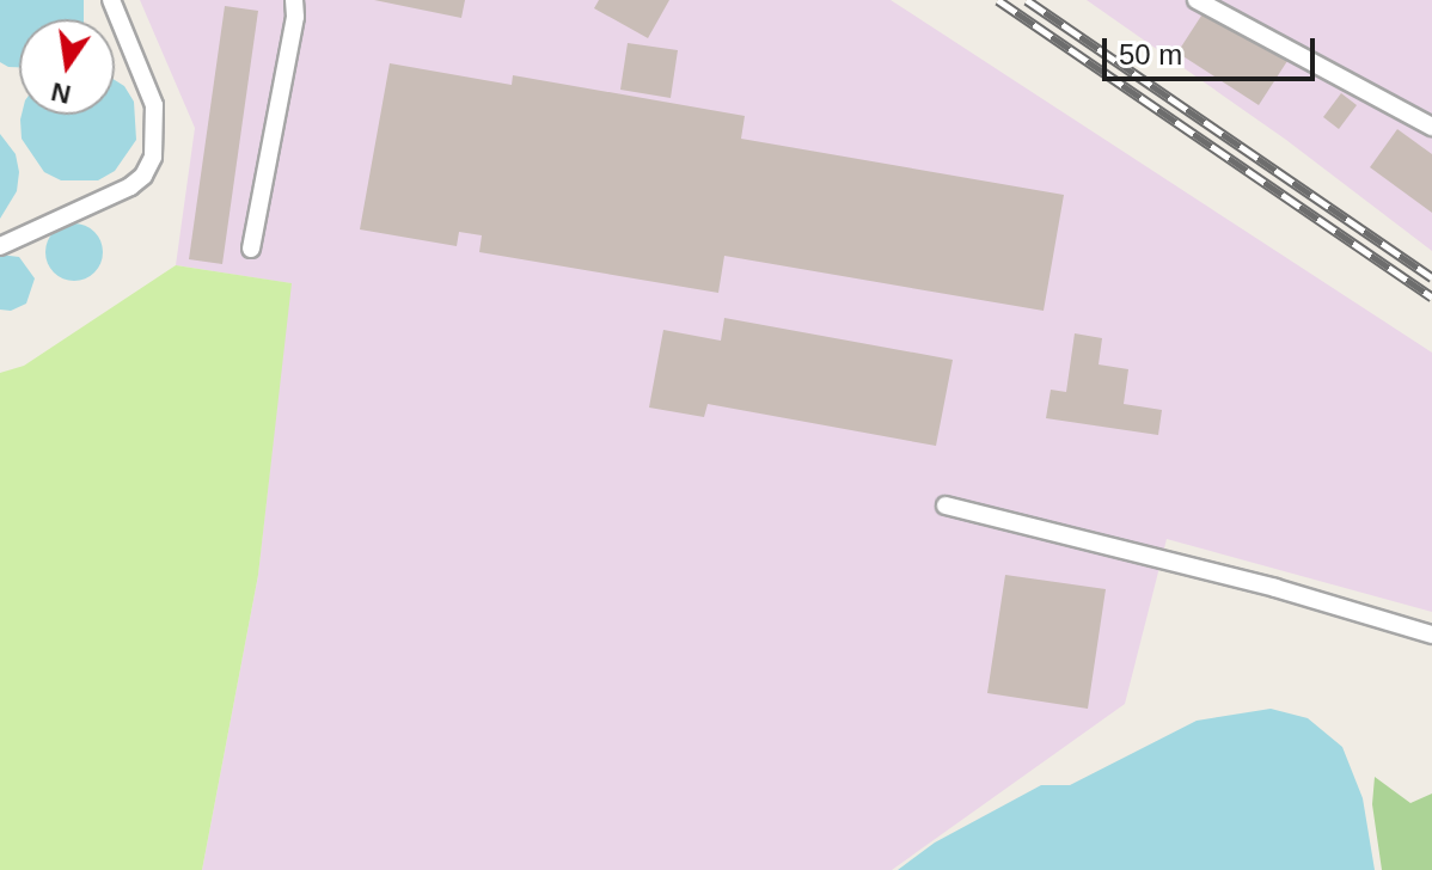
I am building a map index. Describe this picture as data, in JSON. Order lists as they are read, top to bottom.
{
  "scale_bar": "50 m",
  "north": "bottom"
}
